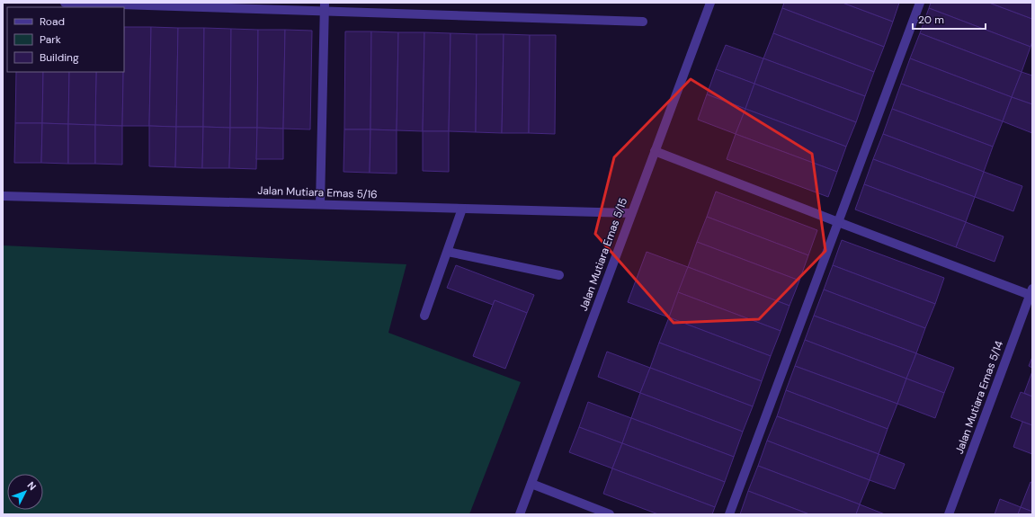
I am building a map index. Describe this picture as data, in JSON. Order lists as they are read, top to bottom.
{
  "streets": {
    "street": ["Jalan Mutiara Emas 5/16", "Jalan Mutiara Emas 5/15", "Jalan Mutiara Emas 5/14"]
  },
  "crossings": [
    ["Jalan Mutiara Emas 5/16", "Jalan Mutiara Emas 5/15"]
  ],
  "legend": ["Road", "Park", "Building"],
  "scale_bar": "20 m",
  "north": "top right"
}
